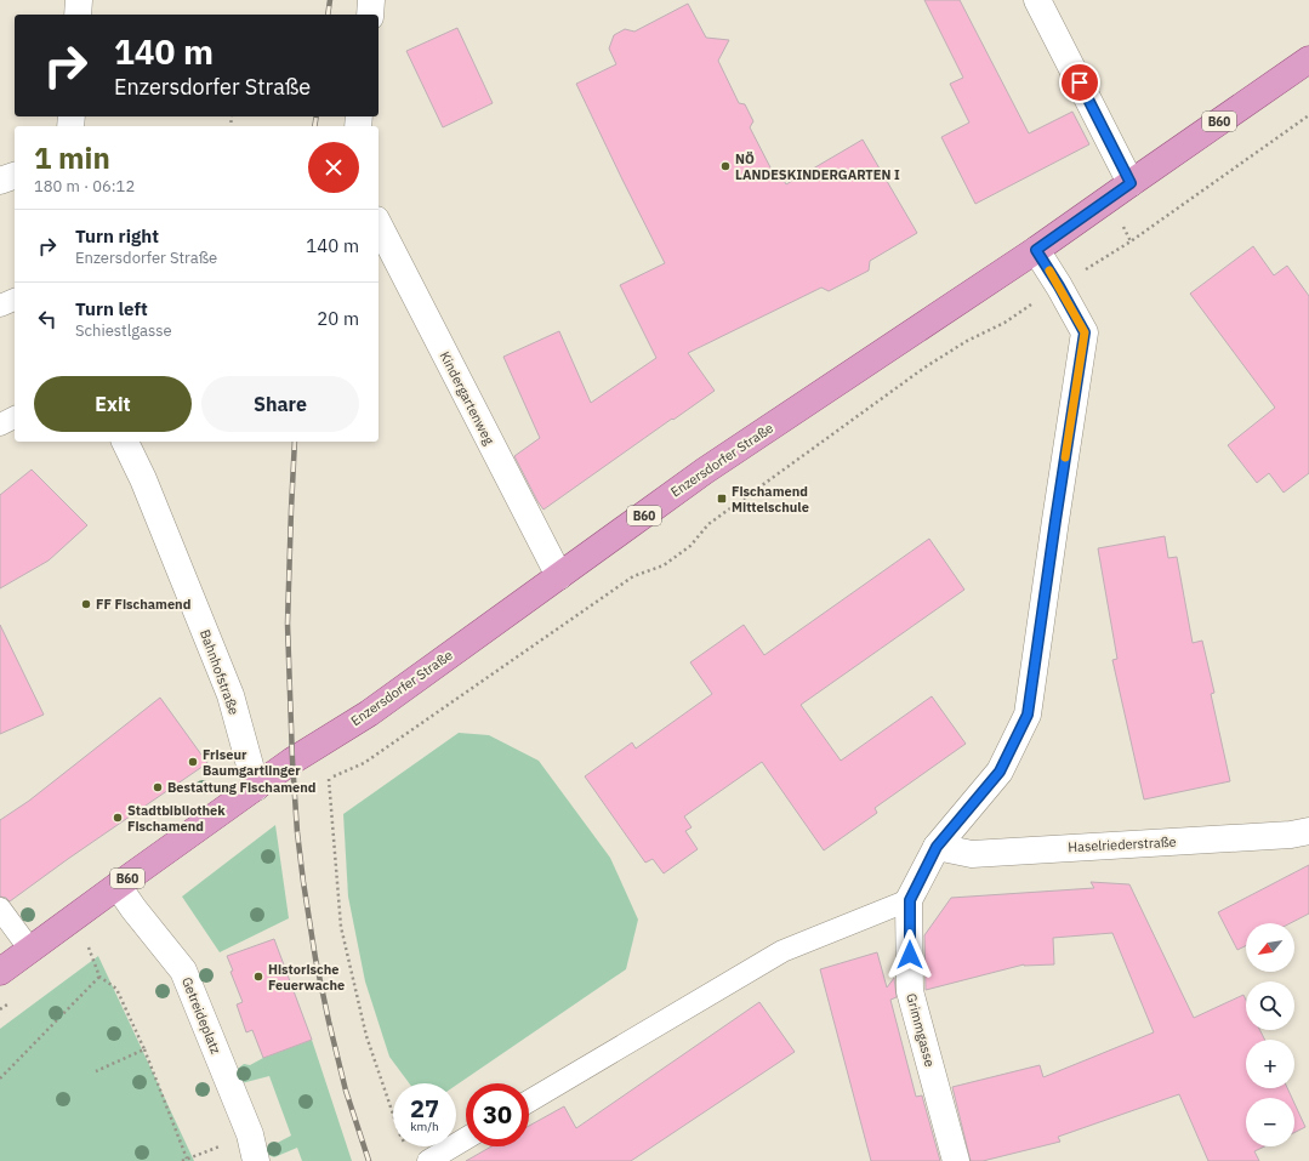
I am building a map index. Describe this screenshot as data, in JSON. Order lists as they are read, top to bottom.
{
  "streets": {
    "main road": ["B60", "Enzersdorfer Straße"],
    "street": [
      "Kindergartenweg",
      "Bahnhofstraße",
      "Haselriederstraße",
      "Getreideplatz",
      "Grimmgasse"
    ]
  },
  "crossings": [
    ["Kindergartenweg", "Enzersdorfer Straße"],
    ["Enzersdorfer Straße", "Bahnhofstraße"],
    ["Enzersdorfer Straße", "Getreideplatz"],
    ["Enzersdorfer Straße", "Grimmgasse"],
    ["Haselriederstraße", "Grimmgasse"]
  ],
  "places": {
    "other": [
      "NÖ LANDESKINDERGARTEN I",
      "FF Fischamend",
      "Friseur Baumgartlinger",
      "Bestattung Fischamend",
      "Stadtbibliothek Fischamend",
      "Historische Feuerwache"
    ],
    "transit": ["Fischamend Mittelschule"]
  },
  "north": "bottom left",
  "page": {
    "turn": ["140 m", "Enzersdorfer Straße"],
    "heading": ["1 min", "180 m · 06:12"],
    "list": [
      {
        "name": "Turn right",
        "note": "Enzersdorfer Straße",
        "value": "140 m"
      },
      {
        "name": "Turn left",
        "note": "Schiestlgasse",
        "value": "20 m"
      }
    ],
    "buttons": ["Exit", "Share"],
    "map_buttons": ["+", "−"],
    "speed": "27 km/h",
    "limit": "30"
  }
}
